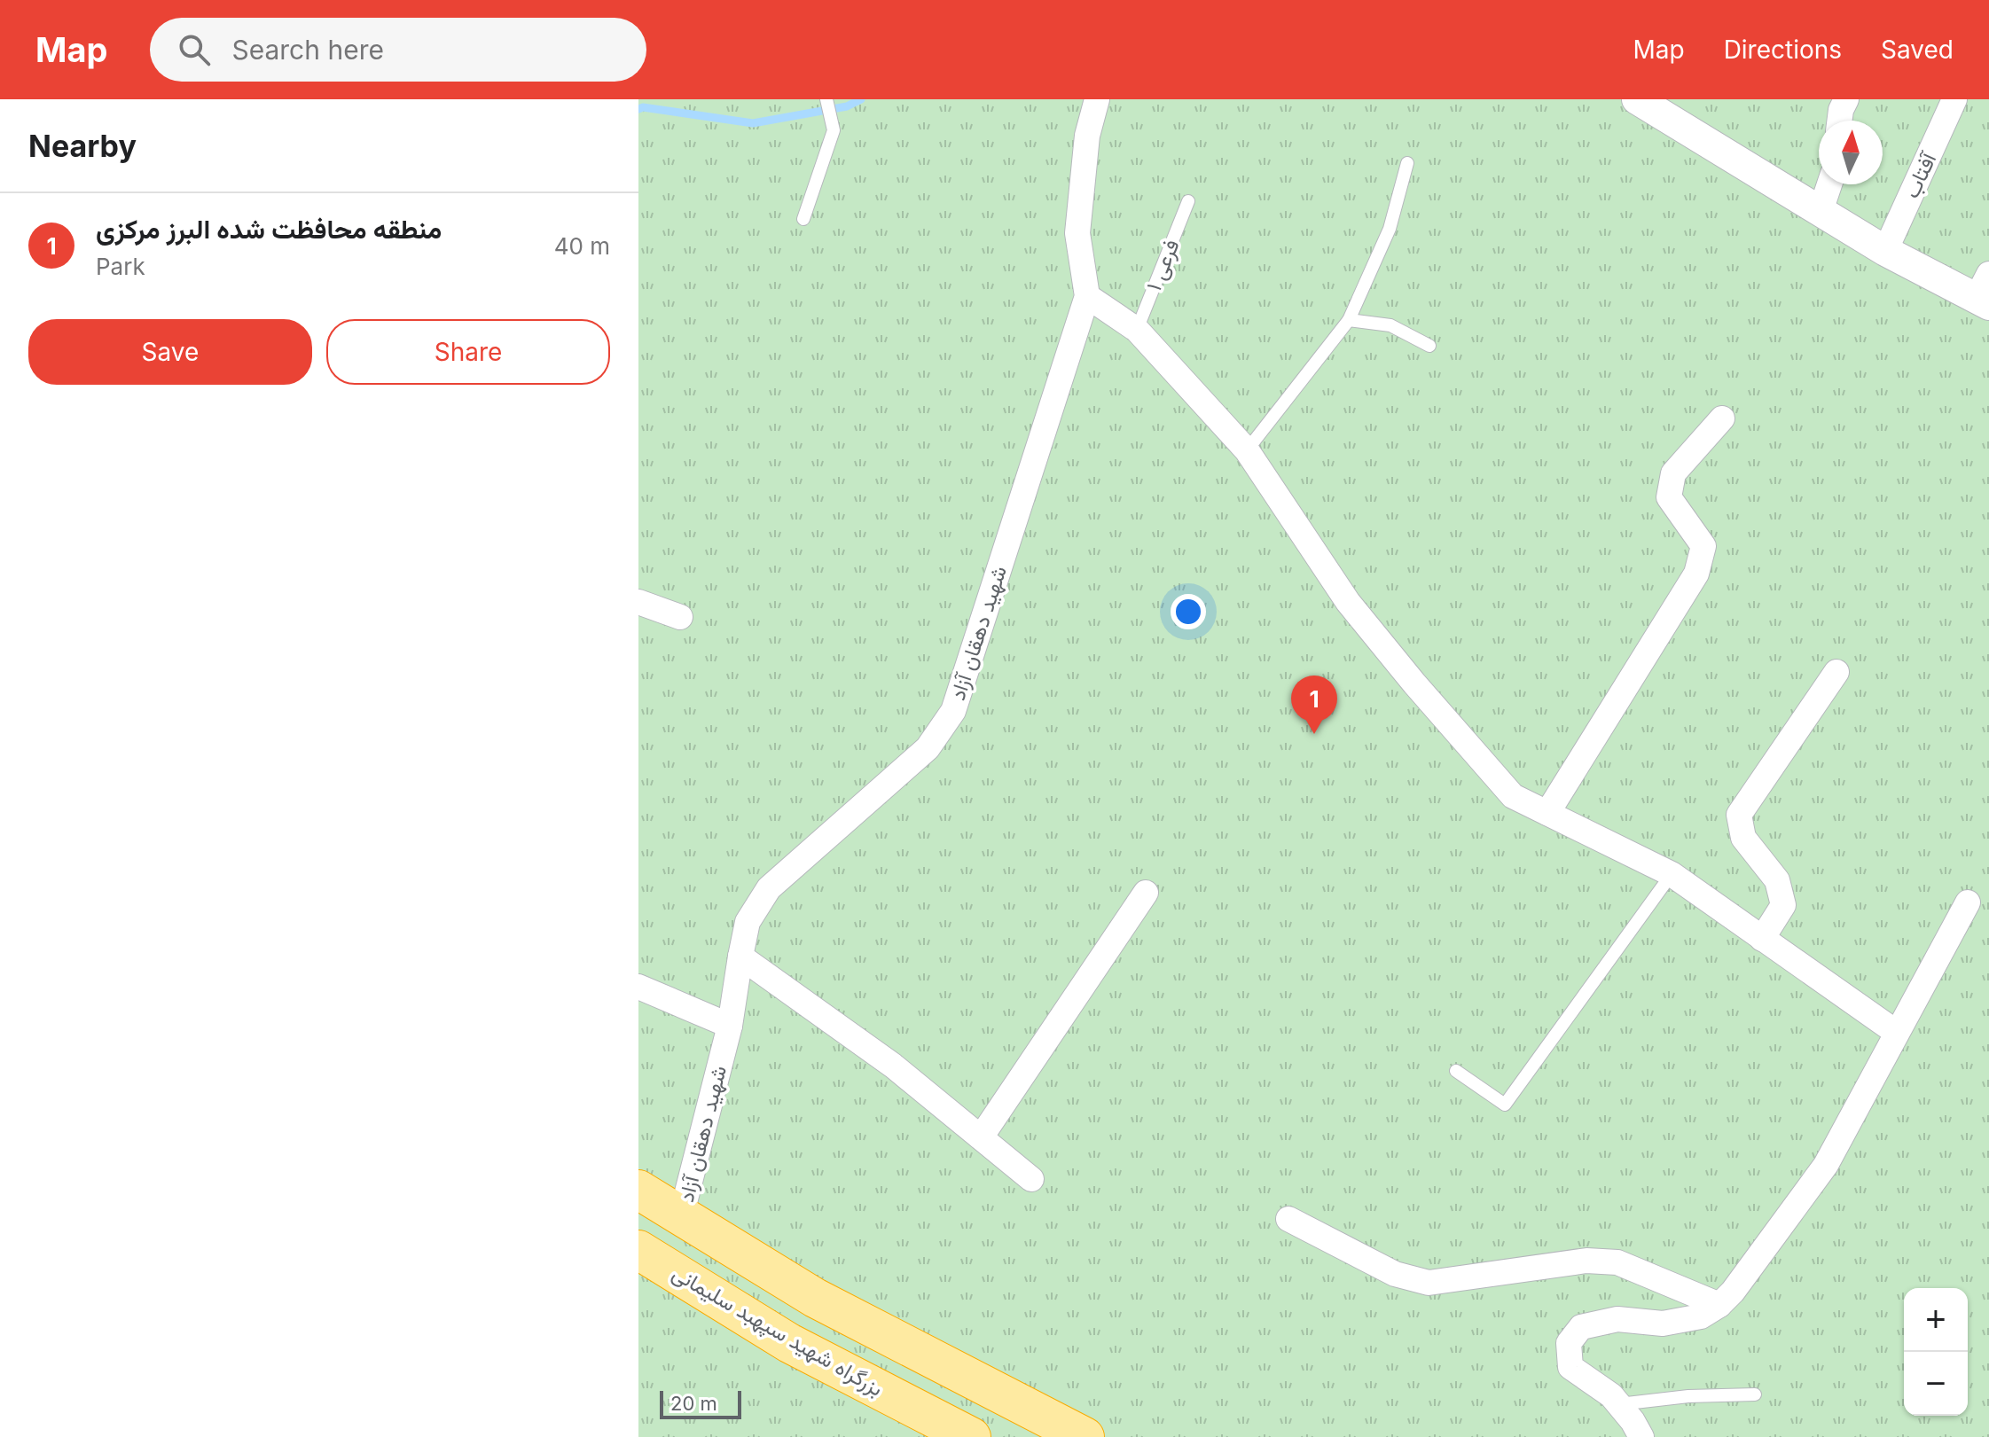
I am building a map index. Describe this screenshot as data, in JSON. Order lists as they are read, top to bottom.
{
  "streets": {
    "highway": ["بزرگراه شهید سپهبد سلیمانی"],
    "street": ["آفتاب", "شهید دهقان آزاد"],
    "lane": ["فرعی ۱"]
  },
  "scale_bar": "20 m",
  "north": "top",
  "page": {
    "header": "Map",
    "search": "Search here",
    "nav": ["Map", "Directions", "Saved"],
    "heading": "Nearby",
    "list": [
      {
        "mark": "1",
        "name": "منطقه محافظت شده البرز مرکزی",
        "note": "Park",
        "value": "40 m"
      }
    ],
    "buttons": ["Save", "Share"],
    "pins": "1",
    "map_buttons": ["+", "−"],
    "scale": "20 m"
  }
}
